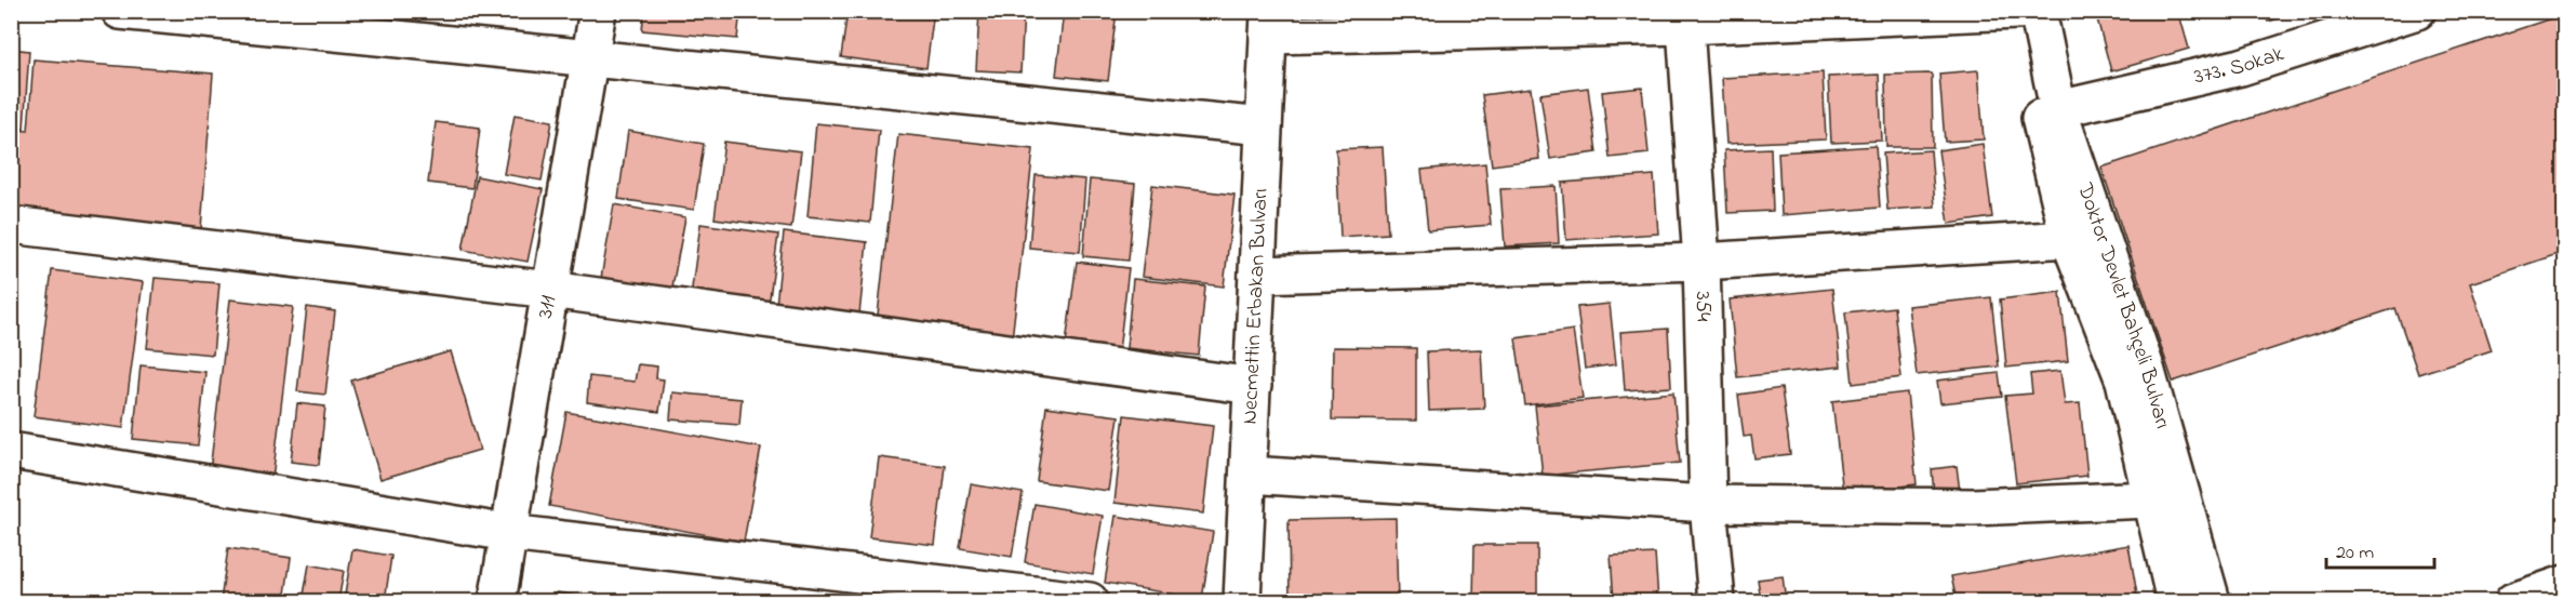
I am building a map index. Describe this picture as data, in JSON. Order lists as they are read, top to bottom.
{
  "streets": {
    "street": [
      "373. Sokak",
      "311",
      "354",
      "Necmettin Erbakan Bulvarı",
      "Doktor Devlet Bahçeli Bulvarı"
    ]
  },
  "crossings": [
    ["373. Sokak", "Doktor Devlet Bahçeli Bulvarı"]
  ],
  "scale_bar": "20 m"
}
